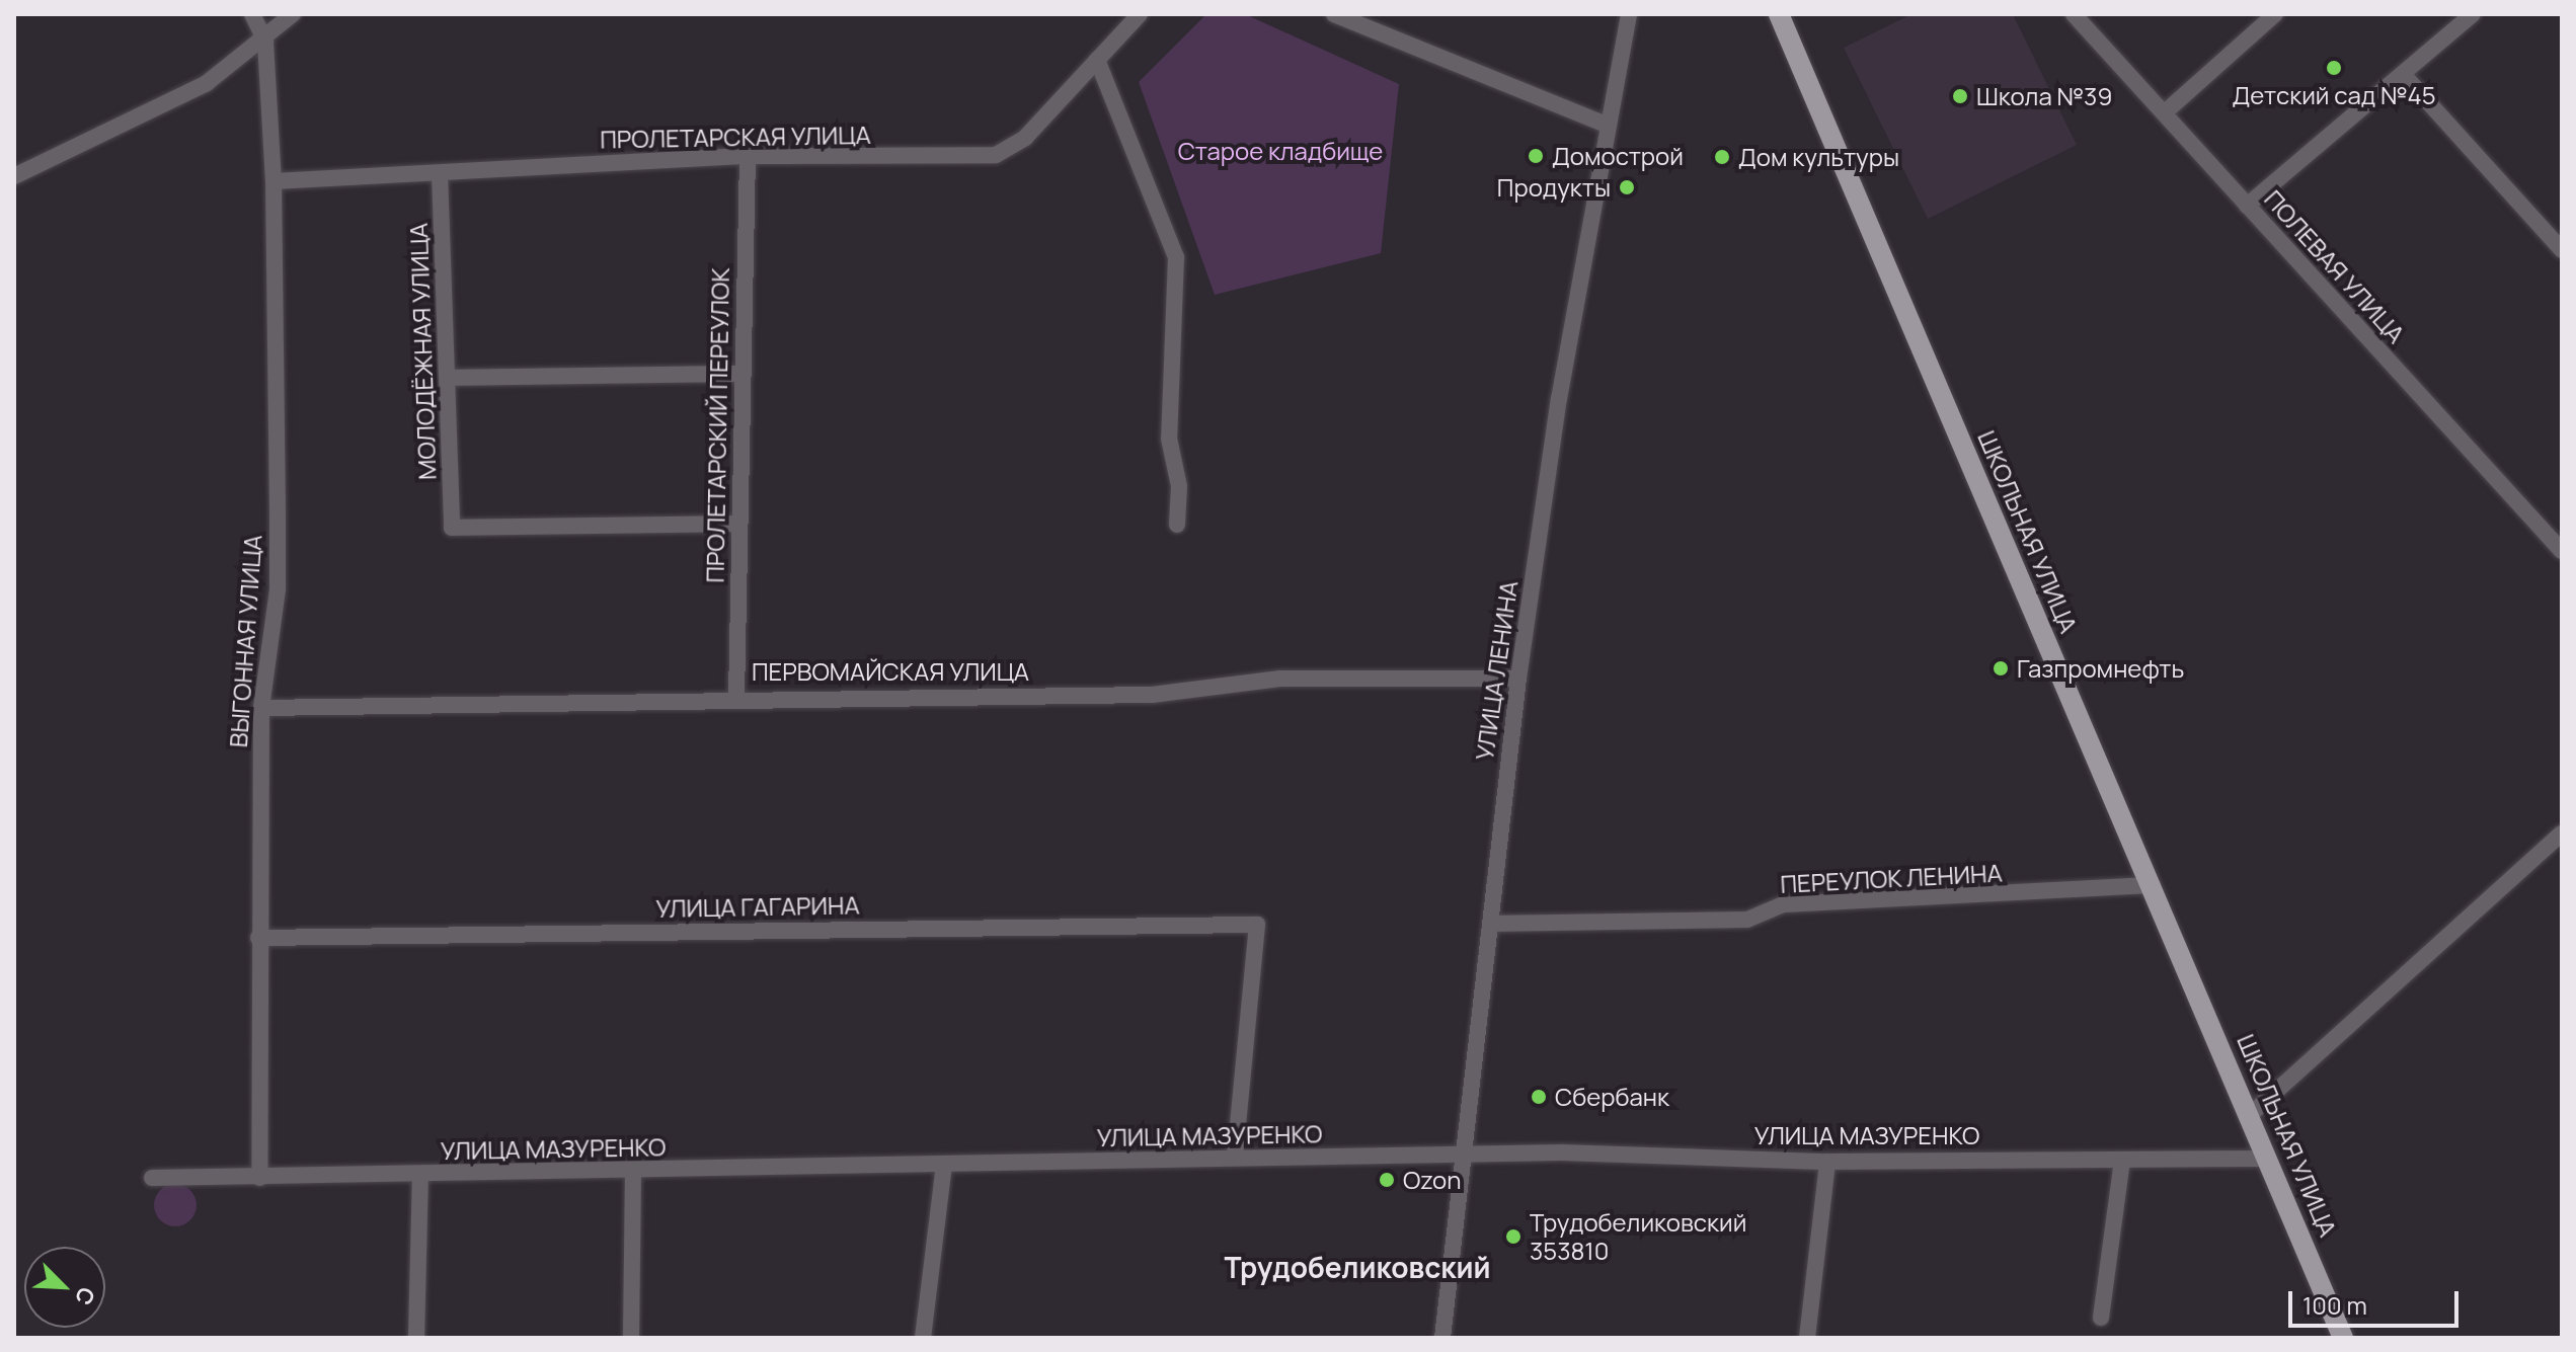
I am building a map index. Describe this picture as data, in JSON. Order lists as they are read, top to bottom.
{
  "streets": {
    "main road": ["ШКОЛЬНАЯ УЛИЦА"],
    "street": [
      "ПРОЛЕТАРСКАЯ УЛИЦА",
      "ПОЛЕВАЯ УЛИЦА",
      "МОЛОДЁЖНАЯ УЛИЦА",
      "ПРОЛЕТАРСКИЙ ПЕРЕУЛОК",
      "ВЫГОННАЯ УЛИЦА",
      "УЛИЦА ЛЕНИНА",
      "ПЕРВОМАЙСКАЯ УЛИЦА",
      "ПЕРЕУЛОК ЛЕНИНА",
      "УЛИЦА ГАГАРИНА",
      "УЛИЦА МАЗУРЕНКО"
    ]
  },
  "crossings": [
    ["ПРОЛЕТАРСКАЯ УЛИЦА", "МОЛОДЁЖНАЯ УЛИЦА"],
    ["ПРОЛЕТАРСКАЯ УЛИЦА", "ПРОЛЕТАРСКИЙ ПЕРЕУЛОК"],
    ["ПРОЛЕТАРСКАЯ УЛИЦА", "ВЫГОННАЯ УЛИЦА"],
    ["МОЛОДЁЖНАЯ УЛИЦА", "ПРОЛЕТАРСКИЙ ПЕРЕУЛОК"],
    ["ПРОЛЕТАРСКИЙ ПЕРЕУЛОК", "ПЕРВОМАЙСКАЯ УЛИЦА"],
    ["ШКОЛЬНАЯ УЛИЦА", "ПЕРЕУЛОК ЛЕНИНА"],
    ["ШКОЛЬНАЯ УЛИЦА", "УЛИЦА МАЗУРЕНКО"],
    ["ВЫГОННАЯ УЛИЦА", "ПЕРВОМАЙСКАЯ УЛИЦА"],
    ["ВЫГОННАЯ УЛИЦА", "УЛИЦА ГАГАРИНА"],
    ["ВЫГОННАЯ УЛИЦА", "УЛИЦА МАЗУРЕНКО"],
    ["УЛИЦА ЛЕНИНА", "ПЕРВОМАЙСКАЯ УЛИЦА"],
    ["УЛИЦА ЛЕНИНА", "ПЕРЕУЛОК ЛЕНИНА"],
    ["УЛИЦА ЛЕНИНА", "УЛИЦА МАЗУРЕНКО"],
    ["УЛИЦА ГАГАРИНА", "УЛИЦА МАЗУРЕНКО"]
  ],
  "districts": ["Трудобеликовский"],
  "parks": ["Старое кладбище"],
  "places": [
    "Детский сад №45",
    "Школа №39",
    "Домострой",
    "Дом культуры",
    "Продукты",
    "Газпромнефть",
    "Сбербанк",
    "Ozon",
    "Трудобеликовский 353810"
  ],
  "scale_bar": "100 m",
  "north": "bottom right"
}
